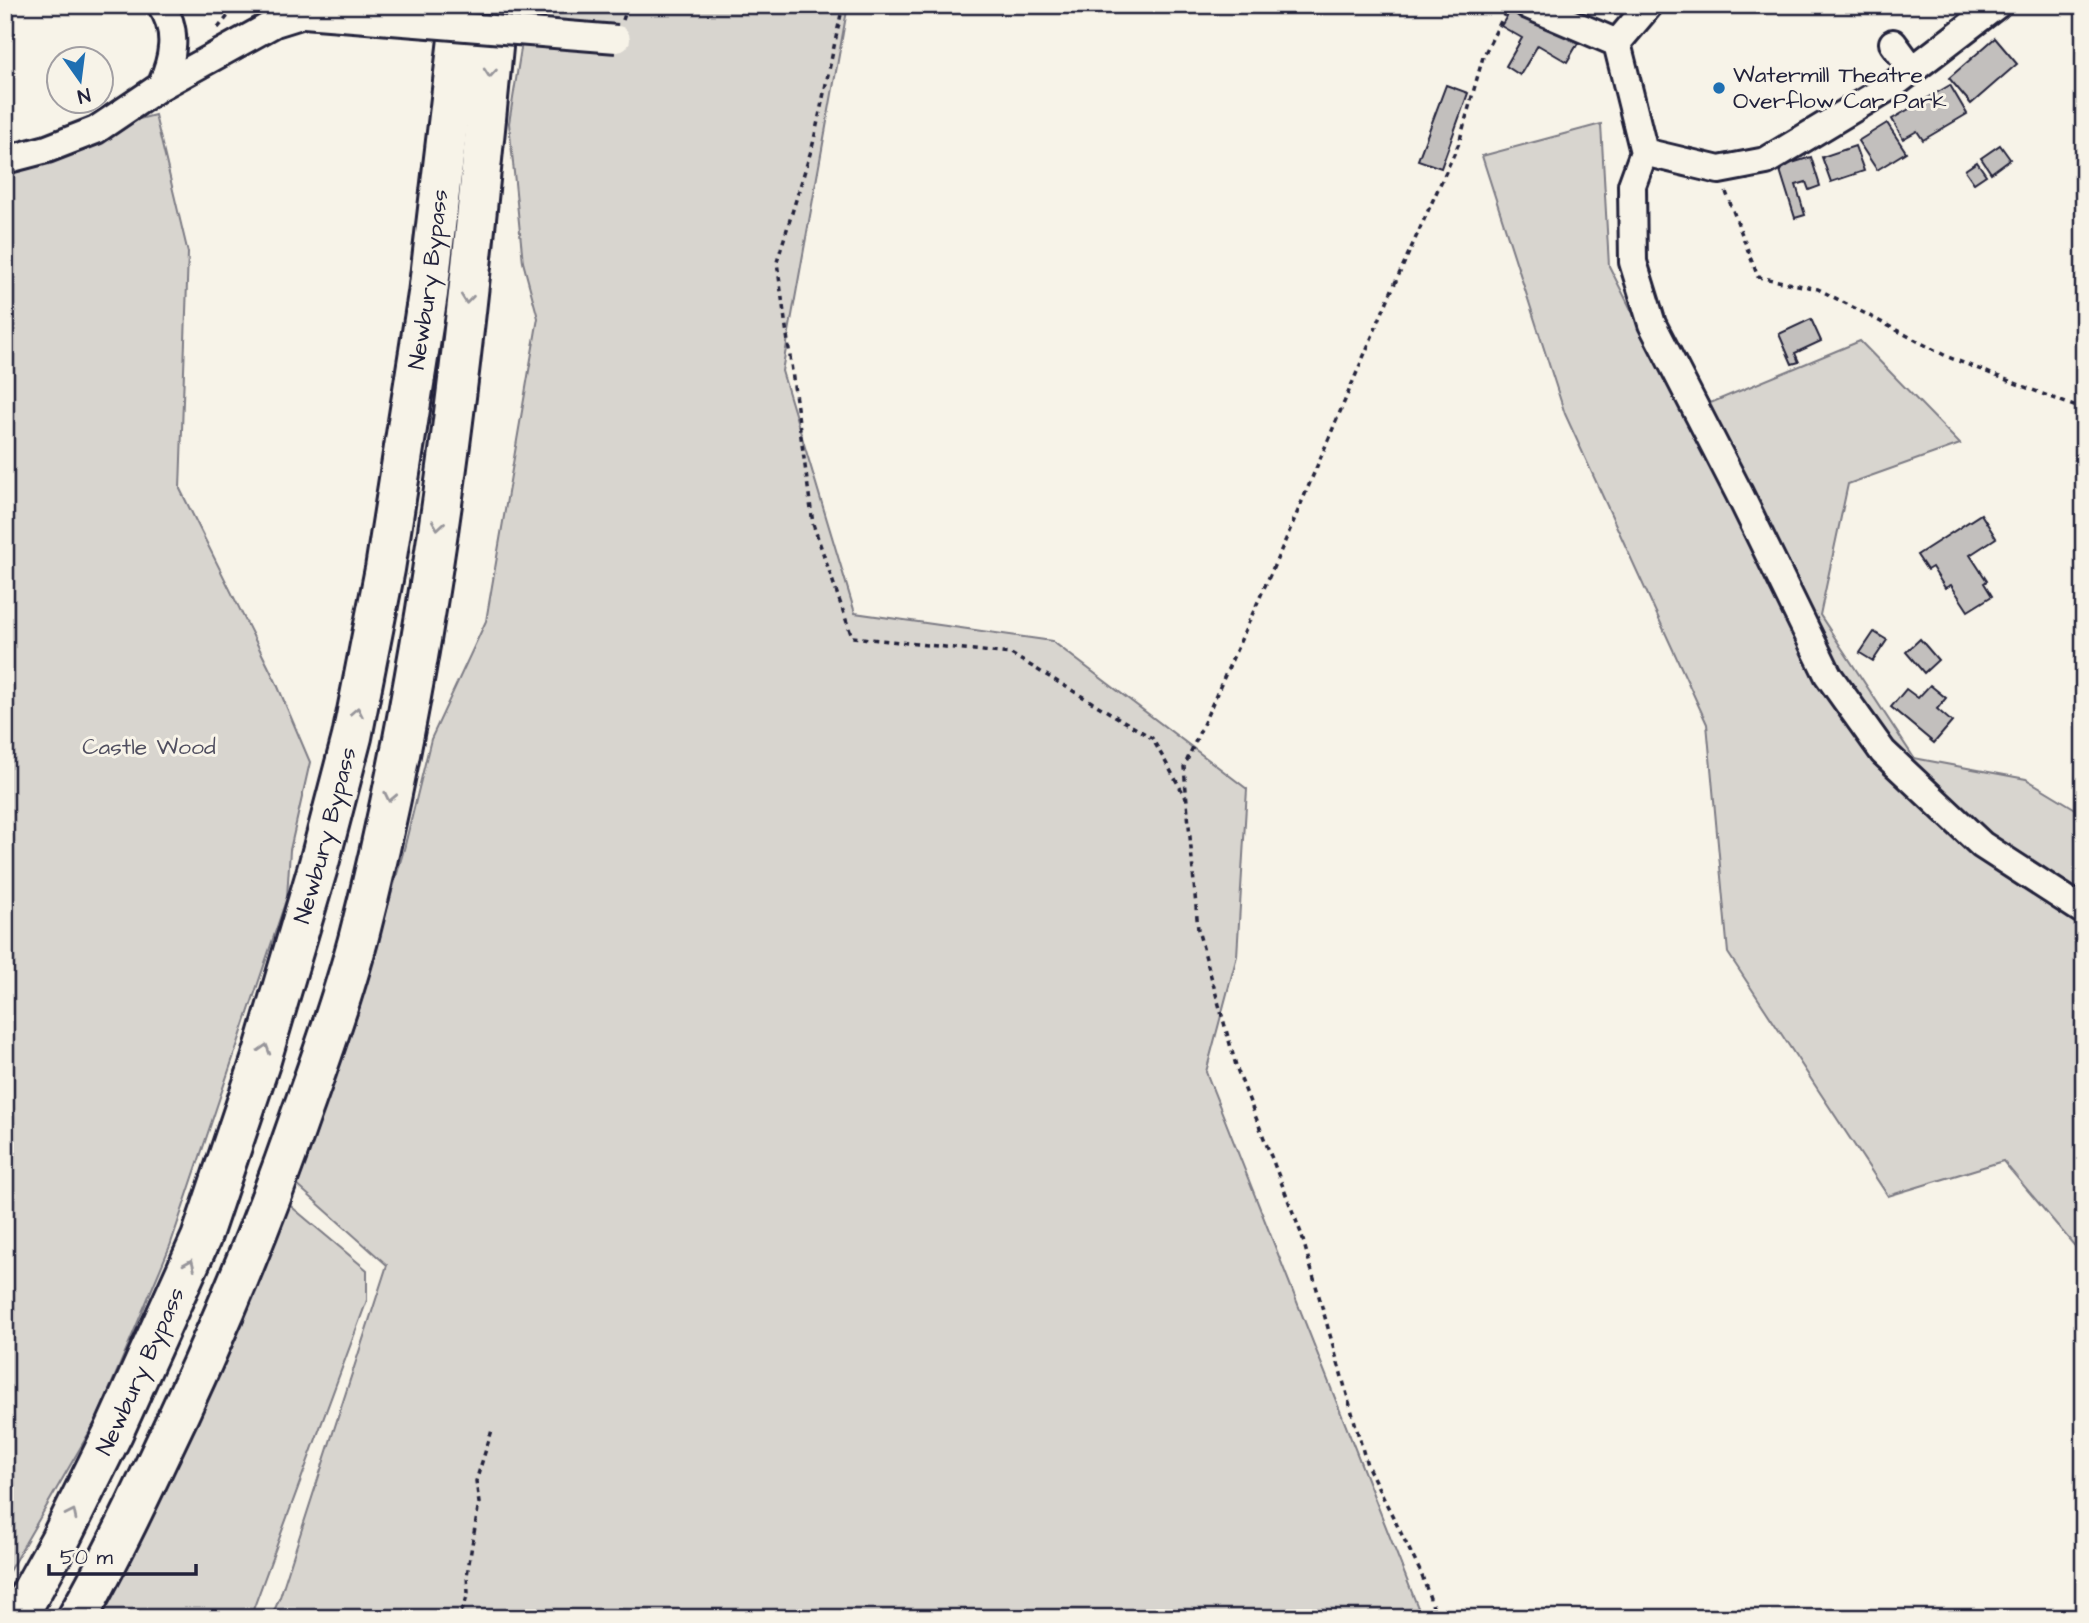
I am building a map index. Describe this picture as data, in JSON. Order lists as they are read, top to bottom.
{
  "streets": {
    "highway": ["Newbury Bypass"]
  },
  "parks": ["Castle Wood"],
  "places": ["Watermill Theatre Overflow Car Park"],
  "scale_bar": "50 m",
  "north": "bottom"
}
